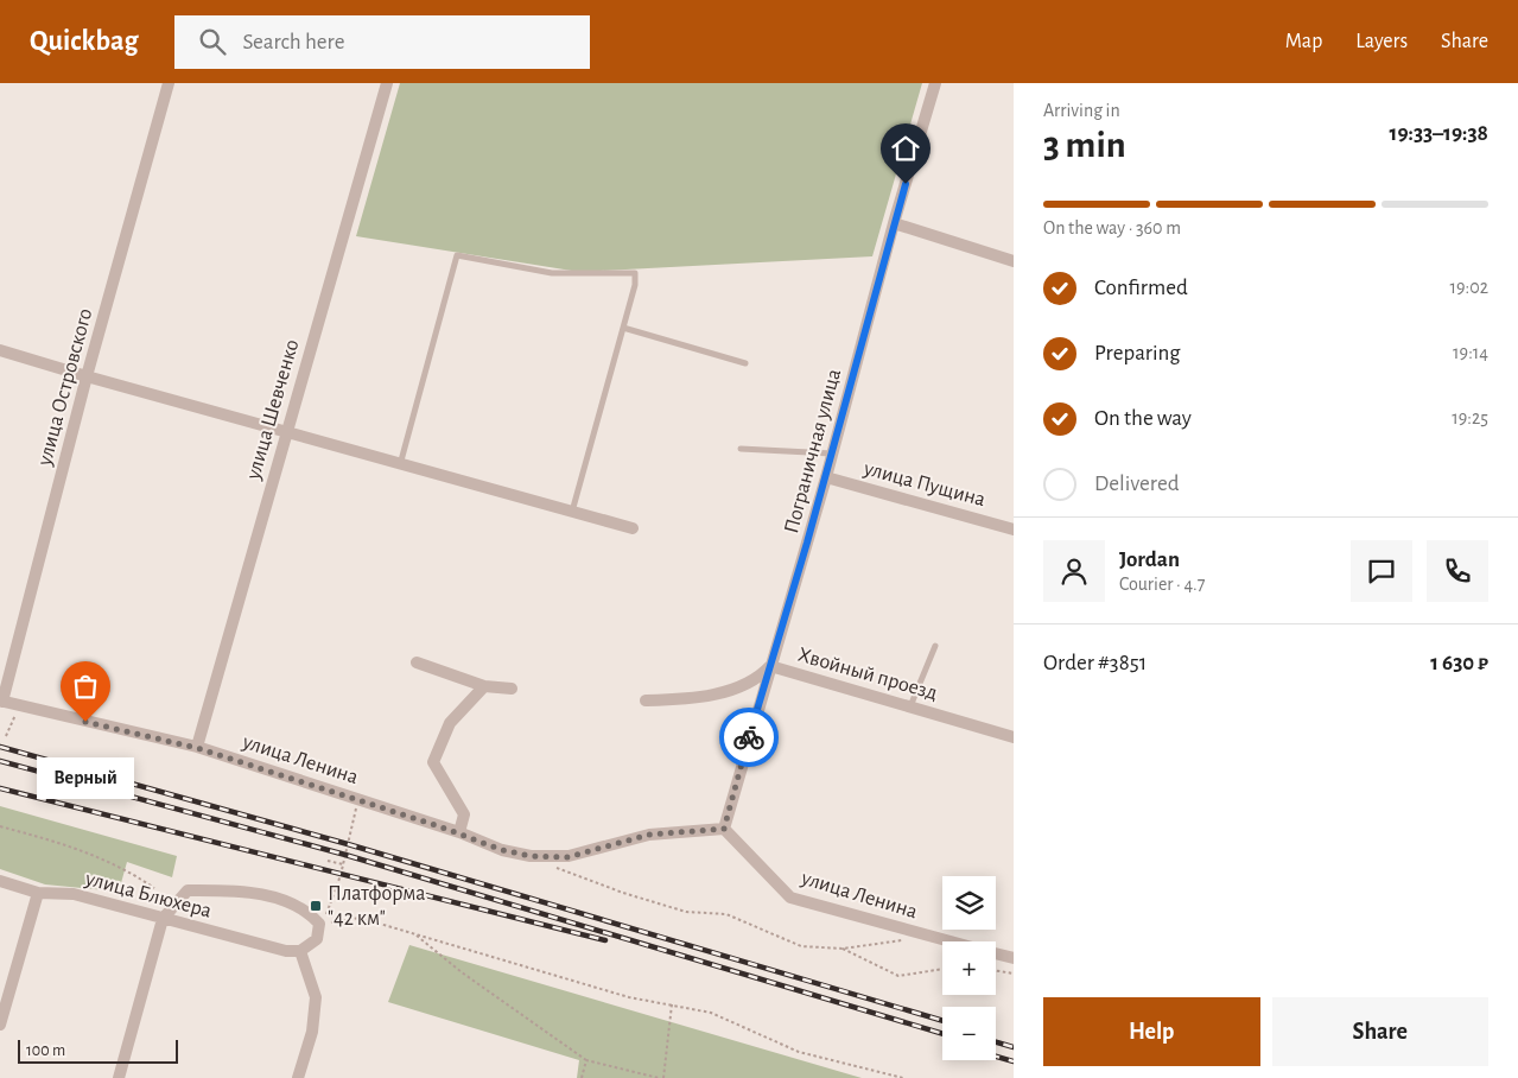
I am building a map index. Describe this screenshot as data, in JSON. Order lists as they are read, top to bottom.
{
  "streets": {
    "street": [
      "улица Островского",
      "улица Шевченко",
      "Пограничная улица",
      "улица Пущина",
      "Хвойный проезд",
      "улица Ленина",
      "улица Блюхера"
    ]
  },
  "crossings": [
    ["улица Островского", "улица Ленина"],
    ["улица Шевченко", "улица Ленина"],
    ["Пограничная улица", "улица Пущина"],
    ["Пограничная улица", "Хвойный проезд"],
    ["Пограничная улица", "улица Ленина"]
  ],
  "places": {
    "other": ["Верный"],
    "transit": ["Платформа \"42 км\""]
  },
  "scale_bar": "100 m",
  "page": {
    "header": "Quickbag",
    "search": "Search here",
    "nav": ["Map", "Layers", "Share"],
    "heading": ["3 min", "Arriving in", "19:33–19:38"],
    "panel": [
      "Jordan",
      "Courier · 4.7",
      "Order #3851",
      "1 630 ₽"
    ],
    "bar": "On the way · 360 m",
    "list": [
      ["Confirmed", "19:02"],
      ["Preparing", "19:14"],
      ["On the way", "19:25"],
      "Delivered"
    ],
    "bubble": "Верный",
    "map_buttons": ["+", "−"],
    "buttons": ["Help", "Share"],
    "scale": "100 m"
  }
}
